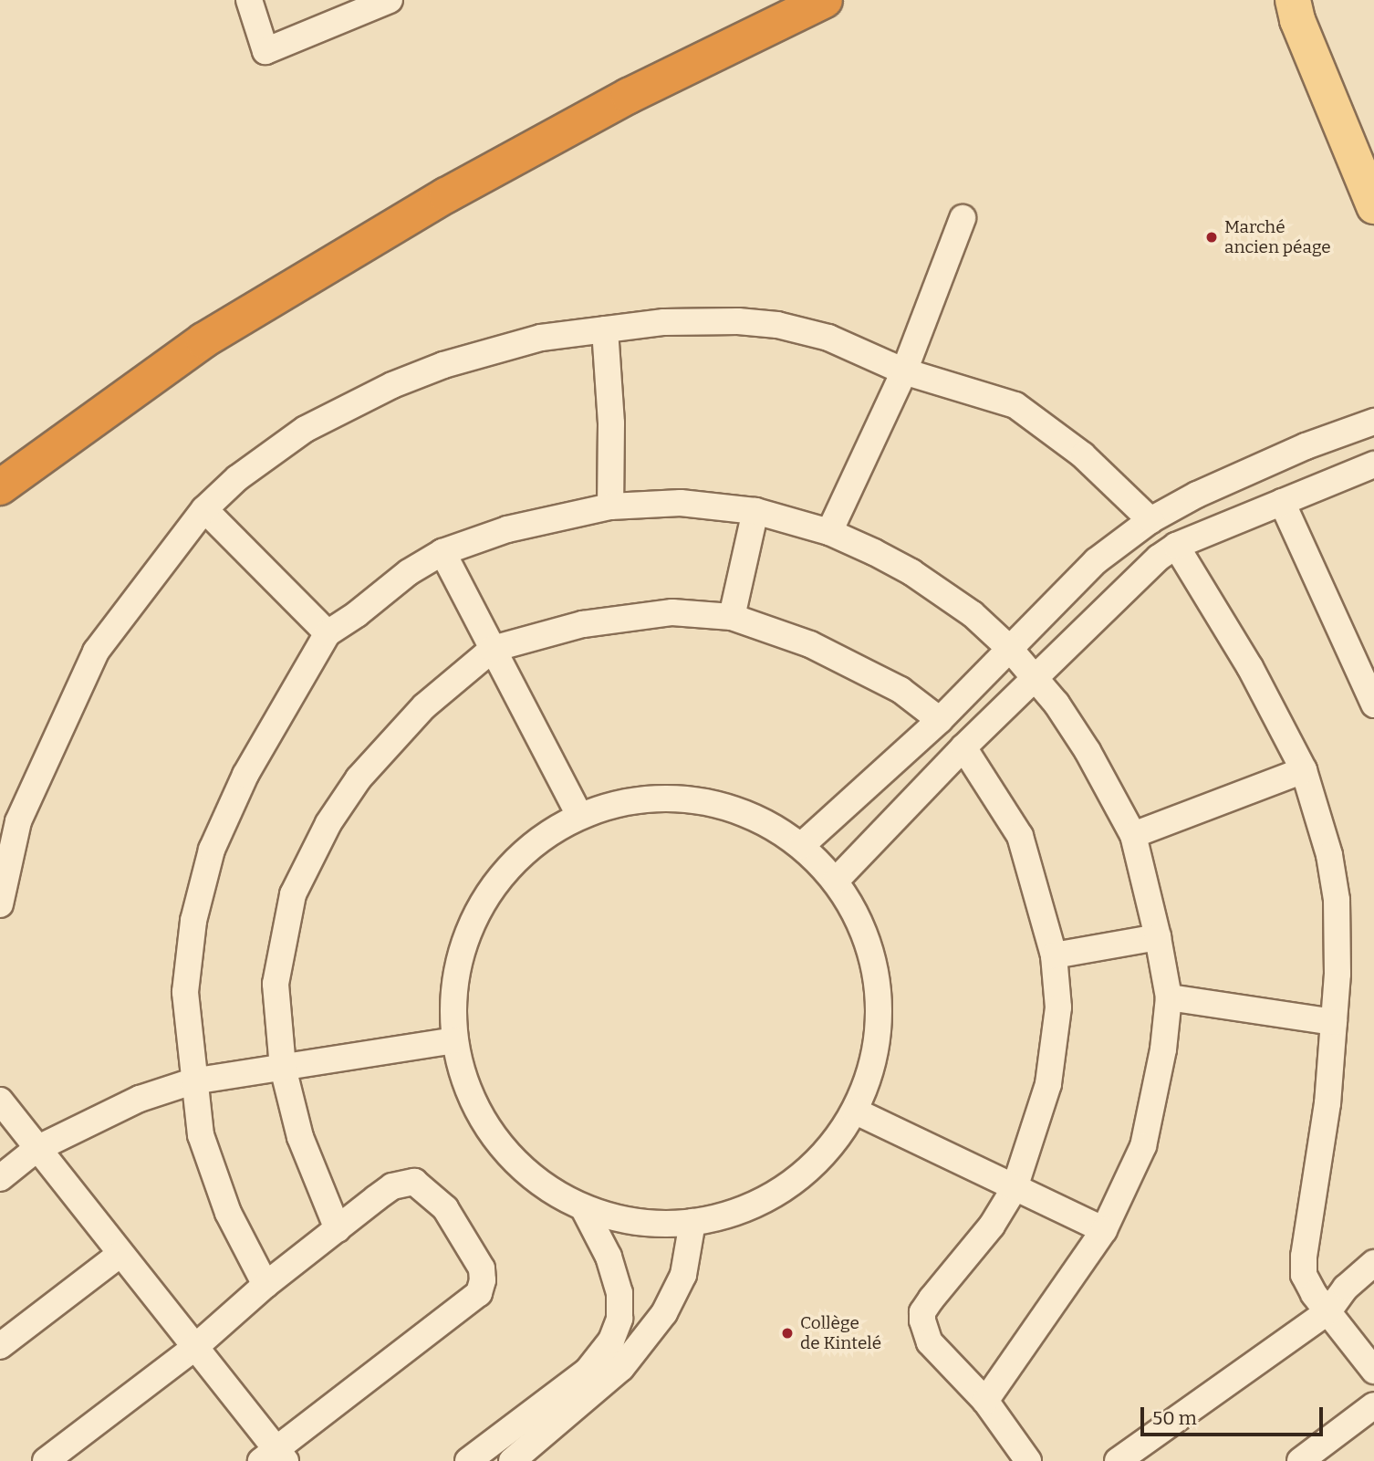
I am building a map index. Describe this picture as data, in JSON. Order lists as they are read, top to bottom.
{
  "places": ["Marché ancien péage", "Collège de Kintelé"],
  "scale_bar": "50 m"
}
